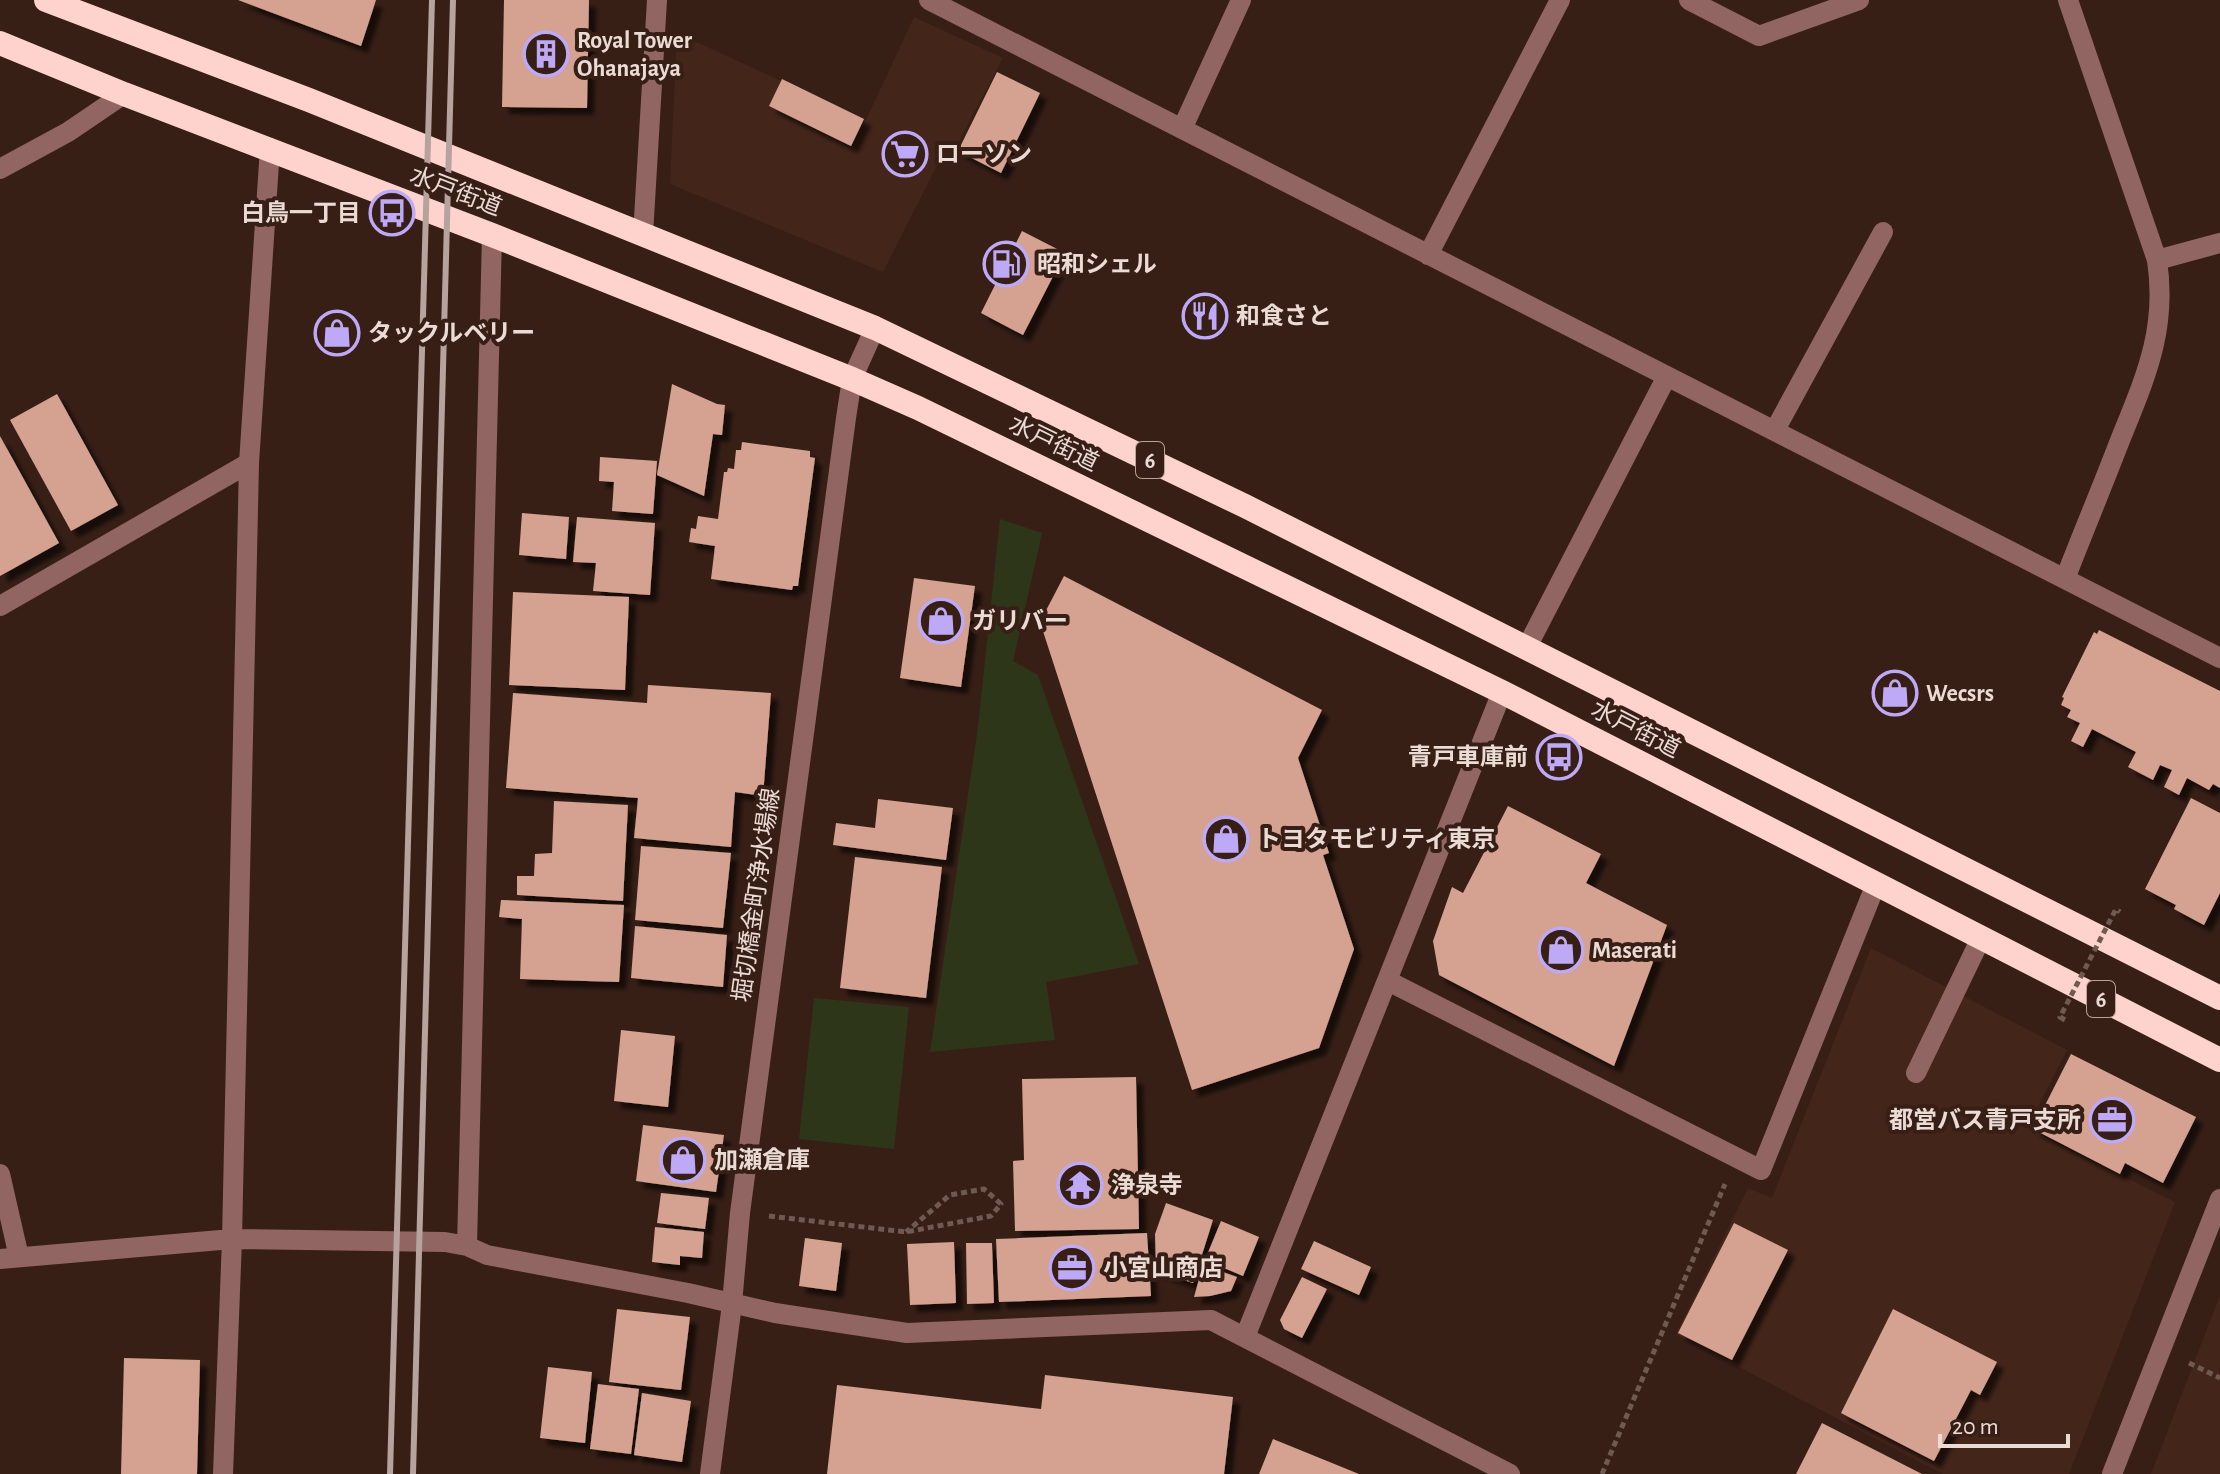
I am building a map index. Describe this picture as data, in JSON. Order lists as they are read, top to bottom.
{
  "streets": {
    "highway": ["水戸街道", "6"],
    "street": ["堀切橋金町浄水場線"]
  },
  "crossings": [
    ["水戸街道", "堀切橋金町浄水場線"]
  ],
  "places": {
    "building": ["Royal Tower Ohanajaya"],
    "supermarket": ["ローソン"],
    "bus stop": ["白鳥一丁目", "青戸車庫前"],
    "fuel station": ["昭和シェル"],
    "restaurant": ["和食さと"],
    "shop": [
      "タックルベリー",
      "ガリバー",
      "Wecsrs",
      "トヨタモビリティ東京",
      "Maserati",
      "加瀬倉庫"
    ],
    "office": ["都営バス青戸支所", "小宮山商店"],
    "temple": ["浄泉寺"]
  },
  "scale_bar": "20 m"
}
